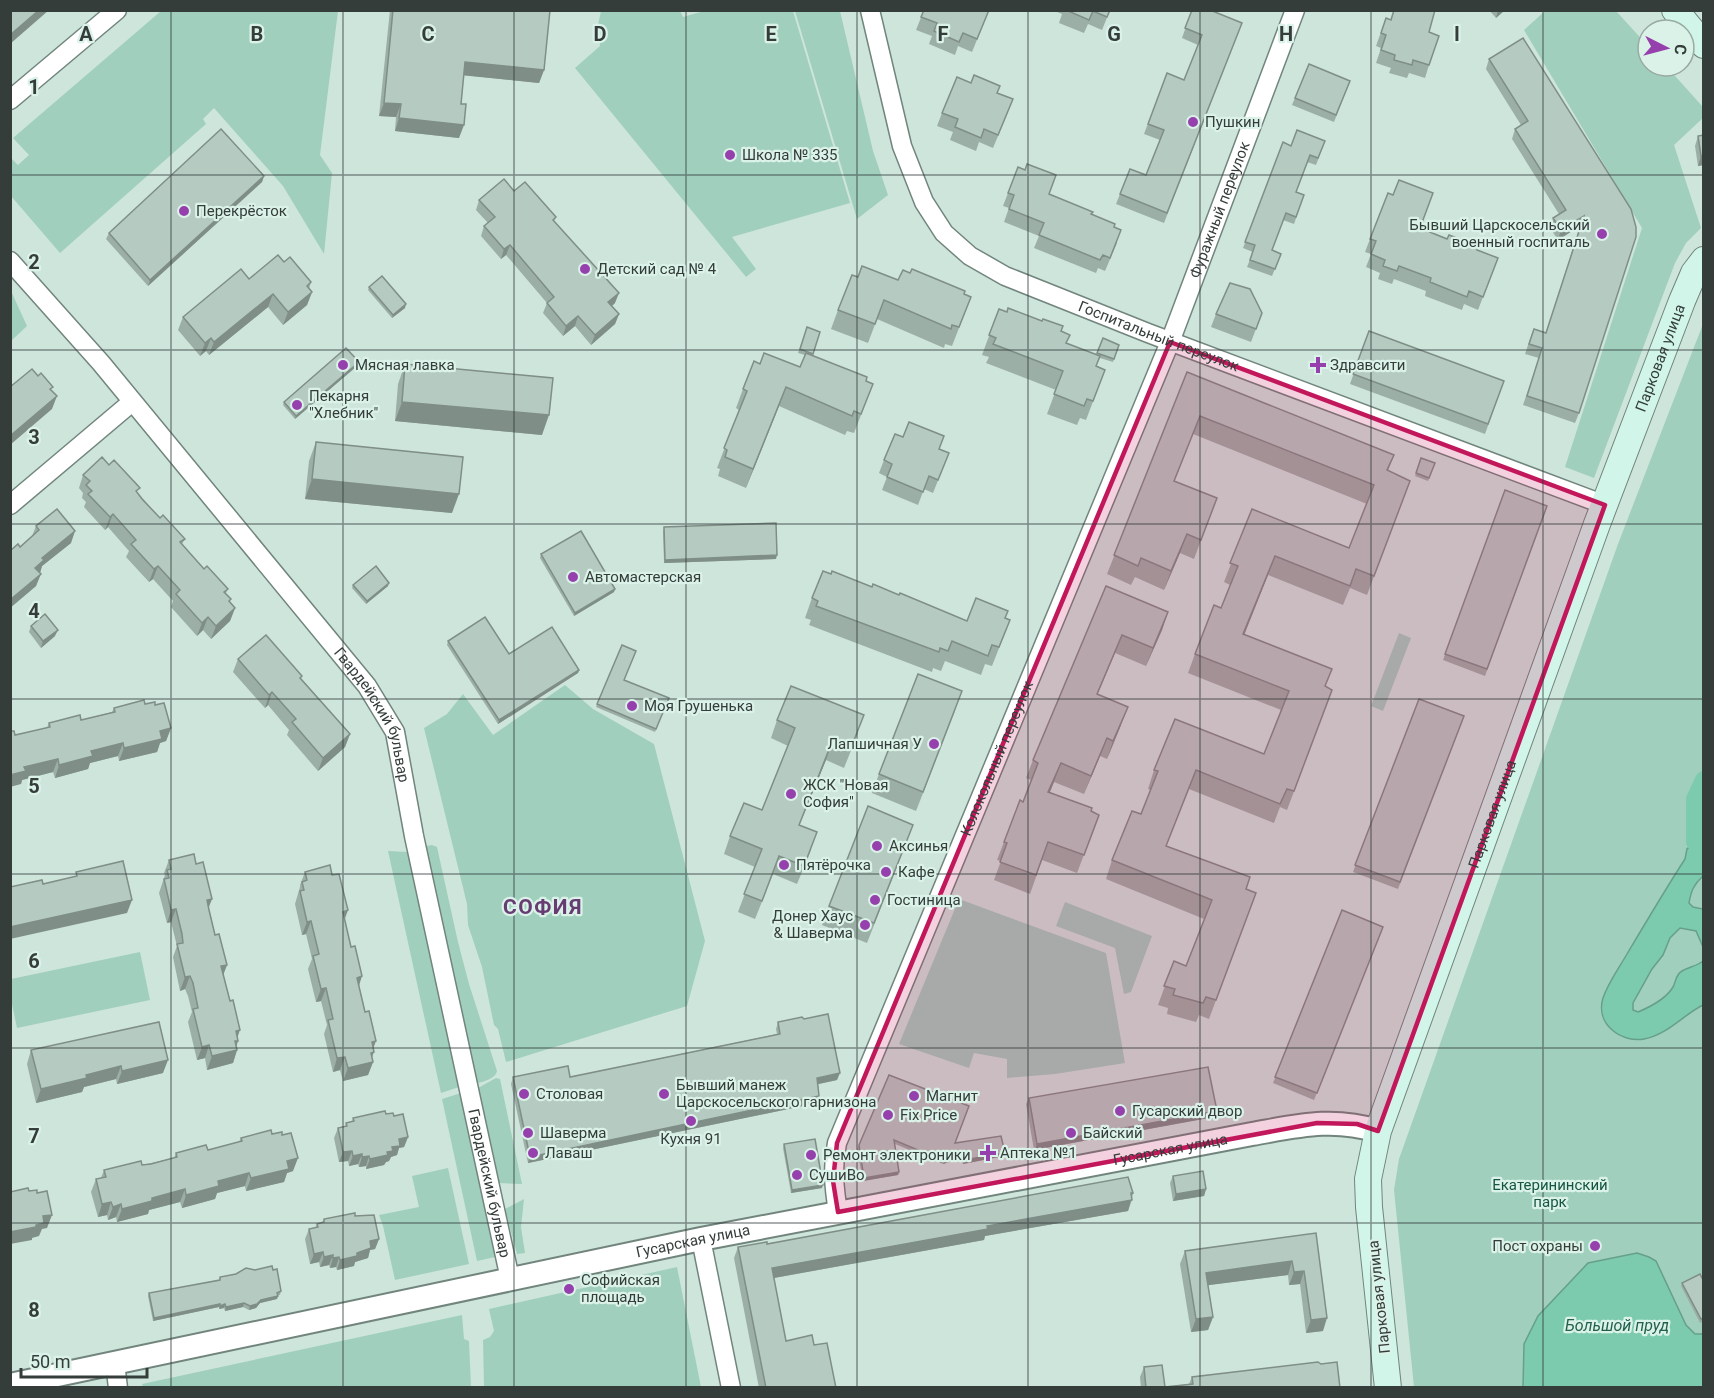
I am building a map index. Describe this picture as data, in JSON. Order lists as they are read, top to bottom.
{
  "streets": {
    "main road": ["Парковая улица"],
    "street": [
      "Фуражный переулок",
      "Госпитальный переулок",
      "Гвардейский бульвар",
      "Колокольный переулок",
      "Гусарская улица"
    ]
  },
  "crossings": [
    ["Фуражный переулок", "Госпитальный переулок"],
    ["Фуражный переулок", "Колокольный переулок"],
    ["Госпитальный переулок", "Парковая улица"],
    ["Госпитальный переулок", "Колокольный переулок"],
    ["Парковая улица", "Гусарская улица"],
    ["Гвардейский бульвар", "Гусарская улица"],
    ["Колокольный переулок", "Гусарская улица"]
  ],
  "districts": ["СОФИЯ"],
  "water": ["Большой пруд"],
  "parks": ["Екатерининский парк"],
  "places": {
    "other": [
      "Пушкин",
      "Школа № 335",
      "Перекрёсток",
      "Бывший Царскосельский военный госпиталь",
      "Детский сад № 4",
      "Мясная лавка",
      "Пекарня \"Хлебник\"",
      "Автомастерская",
      "Моя Грушенька",
      "Лапшичная У",
      "ЖСК \"Новая София\"",
      "Аксинья",
      "Пятёрочка",
      "Кафе",
      "Гостиница",
      "Донер Хаус & Шаверма",
      "Столовая",
      "Бывший манеж Царскосельского гарнизона",
      "Магнит",
      "Гусарский двор",
      "Fix Price",
      "Кухня 91",
      "Шаверма",
      "Байский",
      "Лаваш",
      "Ремонт электроники",
      "СушиВо",
      "Пост охраны",
      "Софийская площадь"
    ],
    "health": ["Здравсити", "Аптека №1"]
  },
  "scale_bar": "50 m",
  "north": "right",
  "grid": {
    "columns": [
      "A",
      "B",
      "C",
      "D",
      "E",
      "F",
      "G",
      "H",
      "I"
    ],
    "rows": [
      "1",
      "2",
      "3",
      "4",
      "5",
      "6",
      "7",
      "8"
    ]
  }
}
